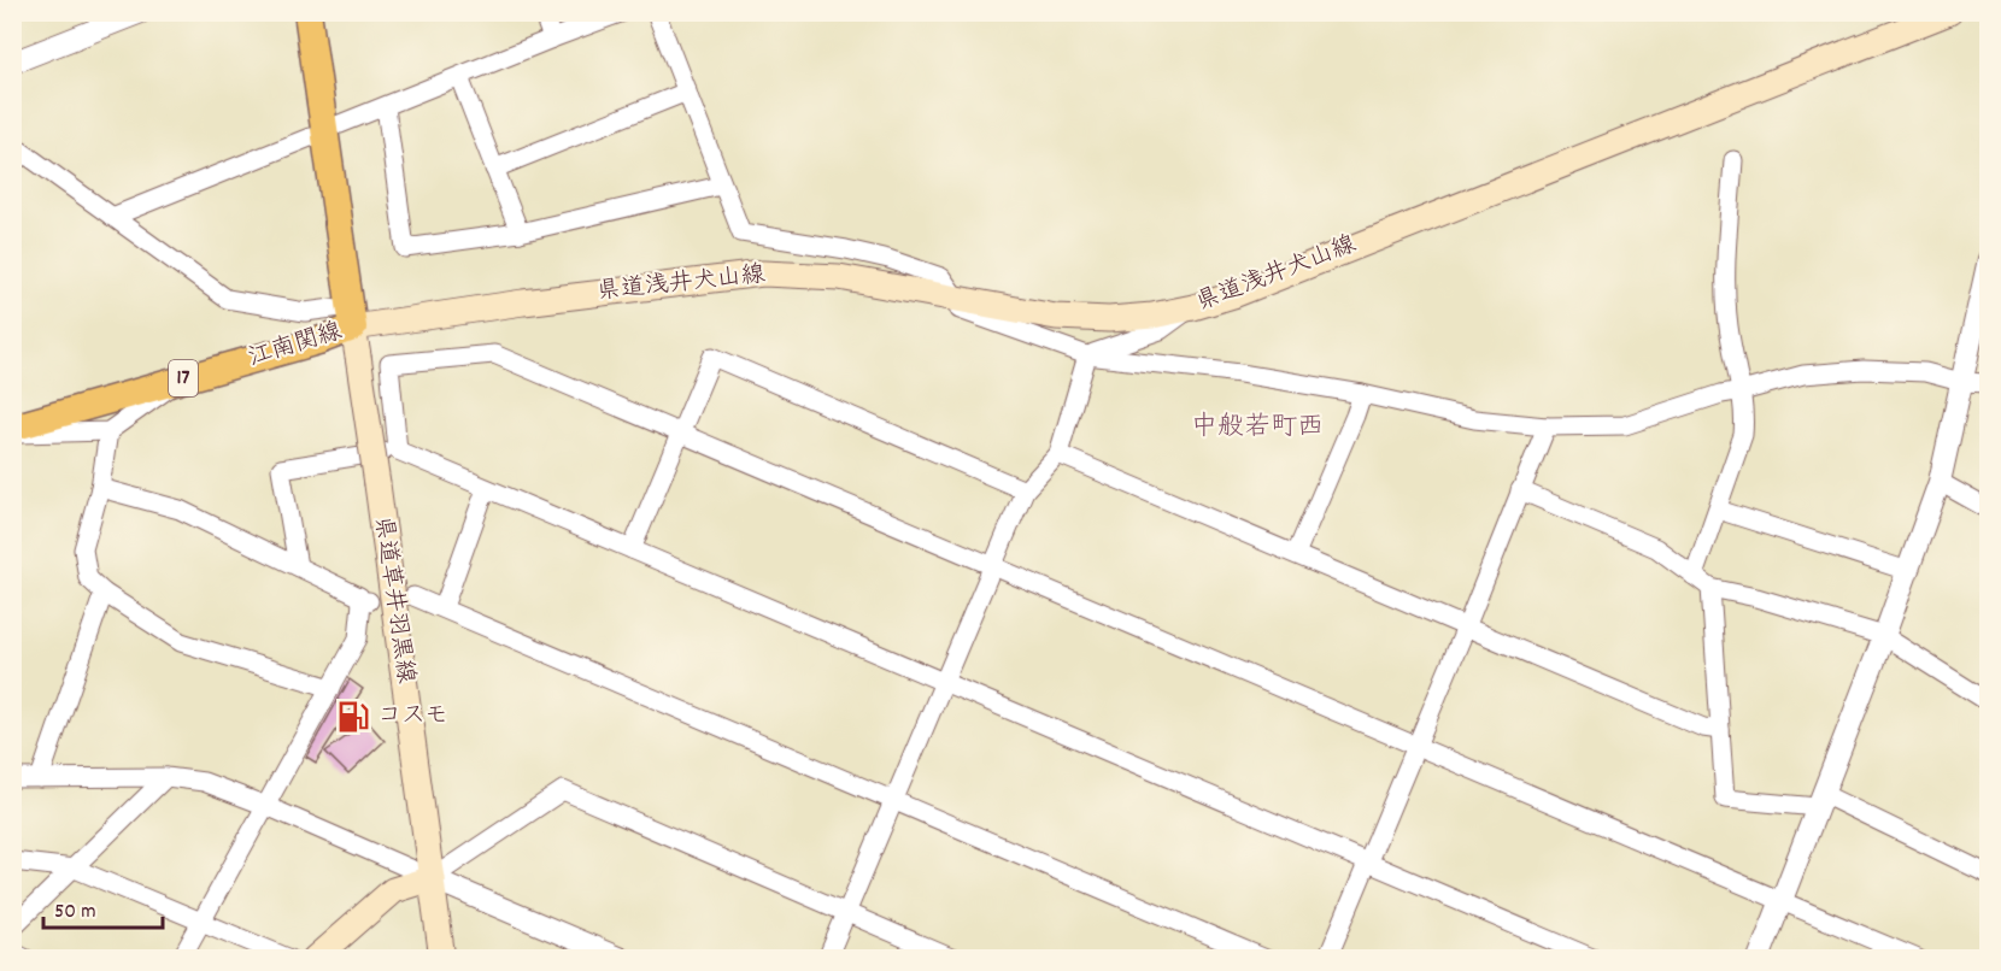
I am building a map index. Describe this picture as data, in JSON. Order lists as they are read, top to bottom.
{
  "streets": {
    "main road": [
      "県道浅井犬山線",
      "江南関線",
      "17",
      "県道草井羽黒線"
    ]
  },
  "crossings": [
    ["県道浅井犬山線", "江南関線"],
    ["県道浅井犬山線", "県道草井羽黒線"],
    ["江南関線", "県道草井羽黒線"]
  ],
  "districts": ["中般若町西"],
  "places": {
    "fuel station": ["コスモ"]
  },
  "scale_bar": "50 m"
}
